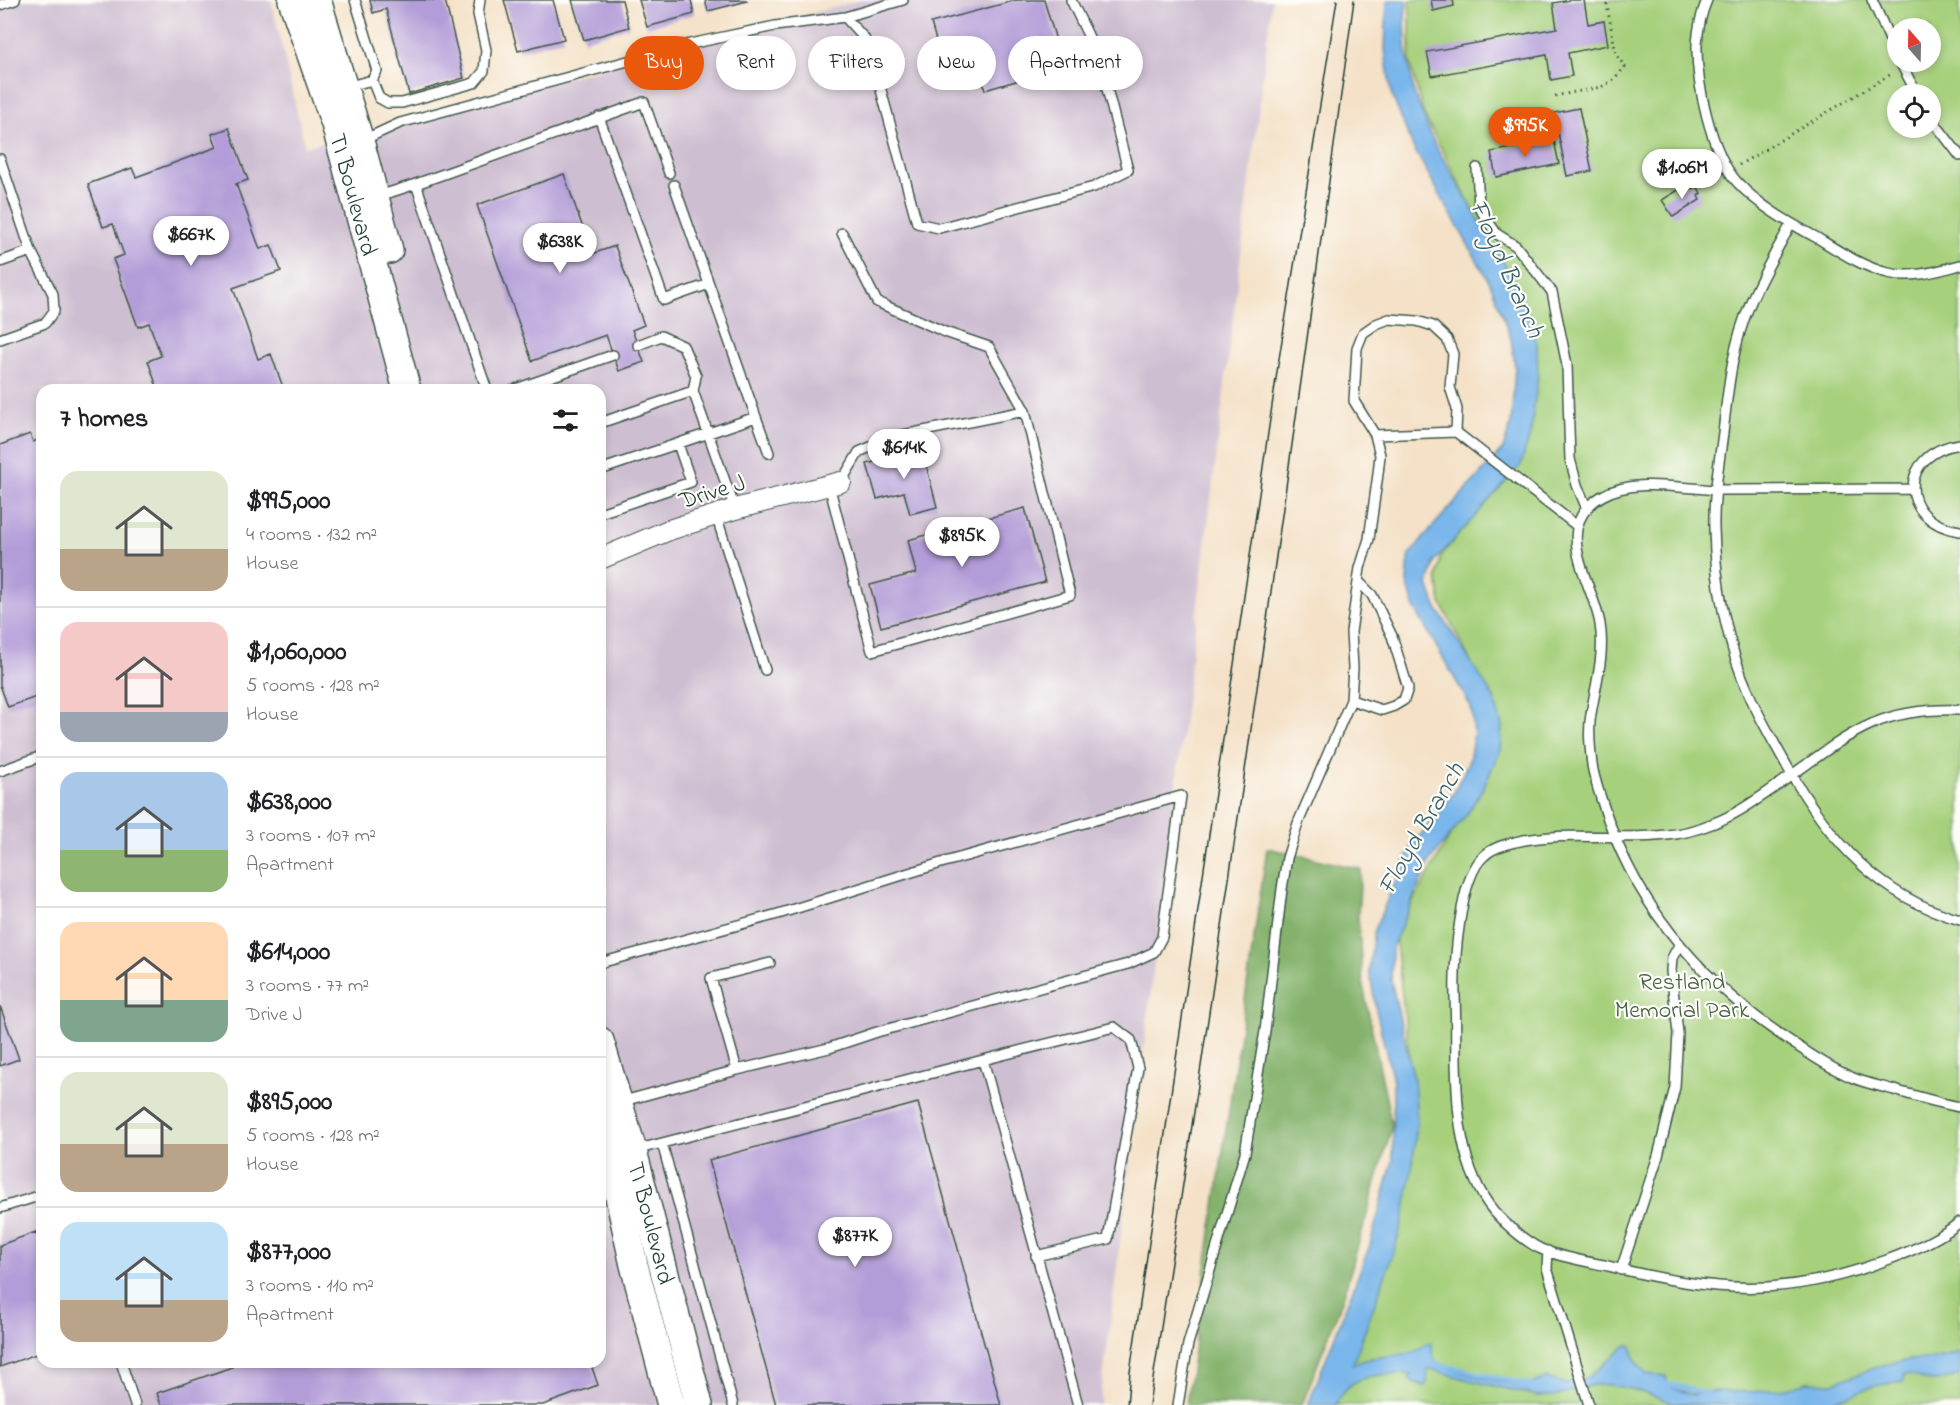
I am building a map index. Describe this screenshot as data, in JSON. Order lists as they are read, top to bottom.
{
  "streets": {
    "street": ["TI Boulevard", "Drive J"]
  },
  "water": ["Floyd Branch"],
  "parks": ["Restland Memorial Park"],
  "north": "top",
  "page": {
    "chip": [
      "Buy",
      "Rent",
      "Filters",
      "New",
      "Apartment"
    ],
    "price": [
      "$995K",
      "$1.06M",
      "$667K",
      "$638K",
      "$614K",
      "$895K",
      "$877K"
    ],
    "heading": "7 homes",
    "list": [
      {
        "name": "$995,000",
        "note": "4 rooms · 132 m² · House"
      },
      {
        "name": "$1,060,000",
        "note": "5 rooms · 128 m² · House"
      },
      {
        "name": "$638,000",
        "note": "3 rooms · 107 m² · Apartment"
      },
      {
        "name": "$614,000",
        "note": "3 rooms · 77 m² · Drive J"
      },
      {
        "name": "$895,000",
        "note": "5 rooms · 128 m² · House"
      },
      {
        "name": "$877,000",
        "note": "3 rooms · 110 m² · Apartment"
      }
    ]
  }
}
